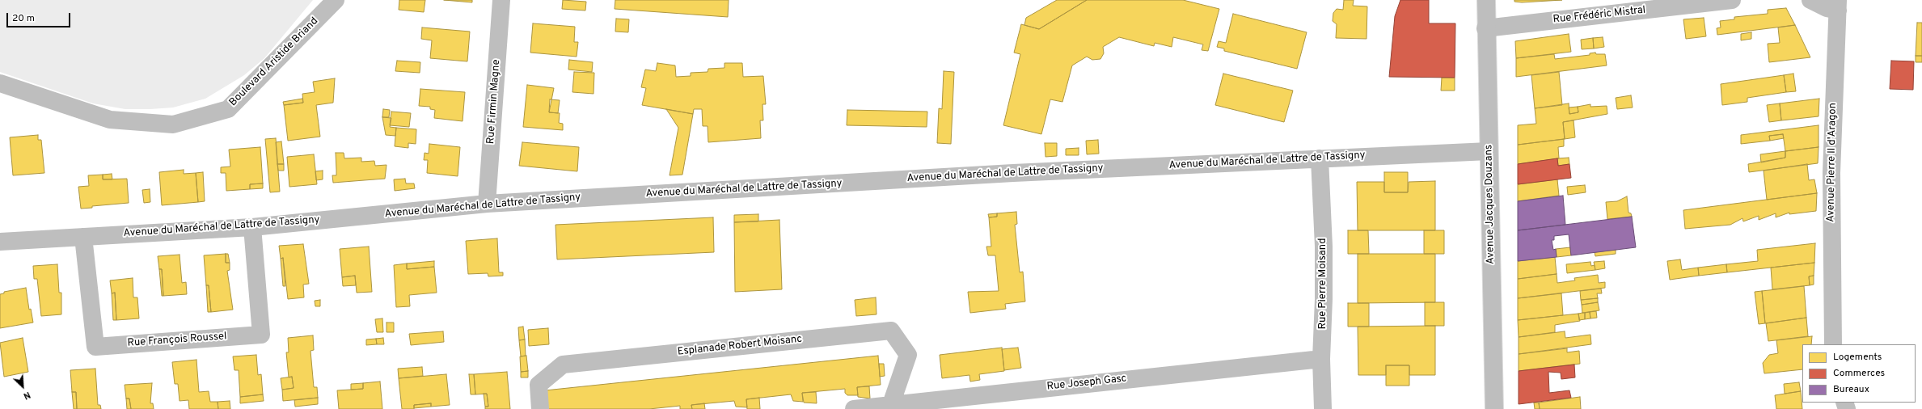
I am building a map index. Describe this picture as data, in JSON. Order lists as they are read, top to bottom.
{
  "streets": {
    "street": [
      "Rue Frédéric Mistral",
      "Boulevard Aristide Briand",
      "Rue Firmin Magne",
      "Avenue du Maréchal de Lattre de Tassigny",
      "Avenue Pierre II d'Aragon",
      "Avenue Jacques Douzans",
      "Rue Pierre Moisand",
      "Rue François Roussel",
      "Esplanade Robert Moisanc",
      "Rue Joseph Gasc"
    ]
  },
  "crossings": [
    ["Rue Frédéric Mistral", "Avenue Jacques Douzans"],
    ["Rue Firmin Magne", "Avenue du Maréchal de Lattre de Tassigny"],
    ["Avenue du Maréchal de Lattre de Tassigny", "Avenue Jacques Douzans"],
    ["Avenue du Maréchal de Lattre de Tassigny", "Rue Pierre Moisand"],
    ["Avenue du Maréchal de Lattre de Tassigny", "Rue François Roussel"],
    ["Rue Pierre Moisand", "Rue Joseph Gasc"],
    ["Esplanade Robert Moisanc", "Rue Joseph Gasc"]
  ],
  "legend": ["Logements", "Commerces", "Bureaux"],
  "scale_bar": "20 m",
  "north": "bottom right"
}
